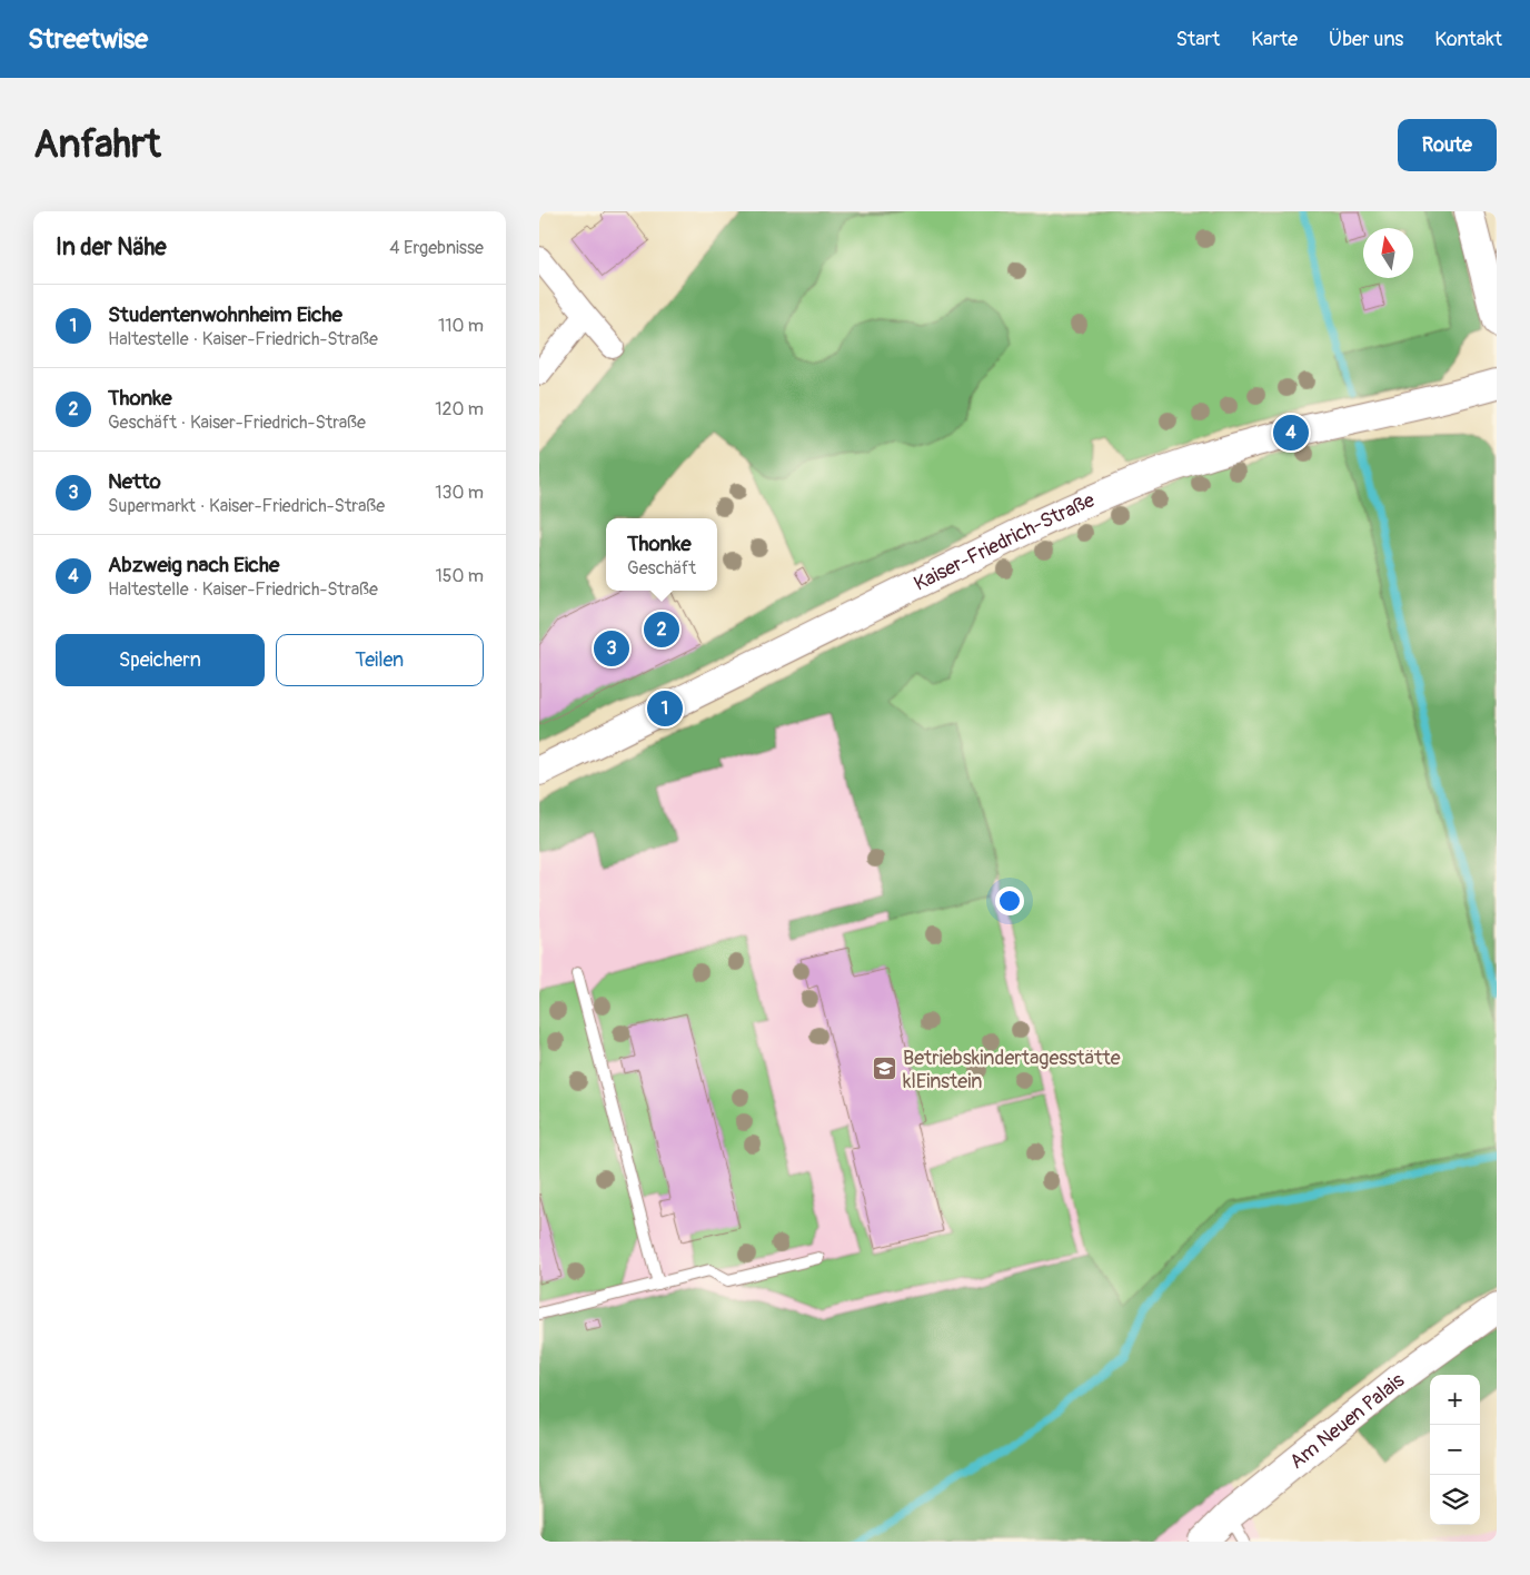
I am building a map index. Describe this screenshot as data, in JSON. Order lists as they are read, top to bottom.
{
  "streets": {
    "street": ["Kaiser-Friedrich-Straße", "Am Neuen Palais"]
  },
  "places": {
    "school or university": ["Betriebskindertagesstätte klEinstein"]
  },
  "north": "top",
  "page": {
    "header": "Streetwise",
    "nav": [
      "Start",
      "Karte",
      "Über uns",
      "Kontakt"
    ],
    "buttons": [
      "Route",
      ["Speichern", "Teilen"]
    ],
    "title": "Anfahrt",
    "heading": ["In der Nähe", "4 Ergebnisse"],
    "list": [
      {
        "mark": "1",
        "name": "Studentenwohnheim Eiche",
        "note": "Haltestelle · Kaiser-Friedrich-Straße",
        "value": "110 m"
      },
      {
        "mark": "2",
        "name": "Thonke",
        "note": "Geschäft · Kaiser-Friedrich-Straße",
        "value": "120 m"
      },
      {
        "mark": "3",
        "name": "Netto",
        "note": "Supermarkt · Kaiser-Friedrich-Straße",
        "value": "130 m"
      },
      {
        "mark": "4",
        "name": "Abzweig nach Eiche",
        "note": "Haltestelle · Kaiser-Friedrich-Straße",
        "value": "150 m"
      }
    ],
    "pins": [
      "4",
      "2",
      "3",
      "1"
    ],
    "popup": ["Thonke", "Geschäft"],
    "map_buttons": ["+", "−"]
  }
}
